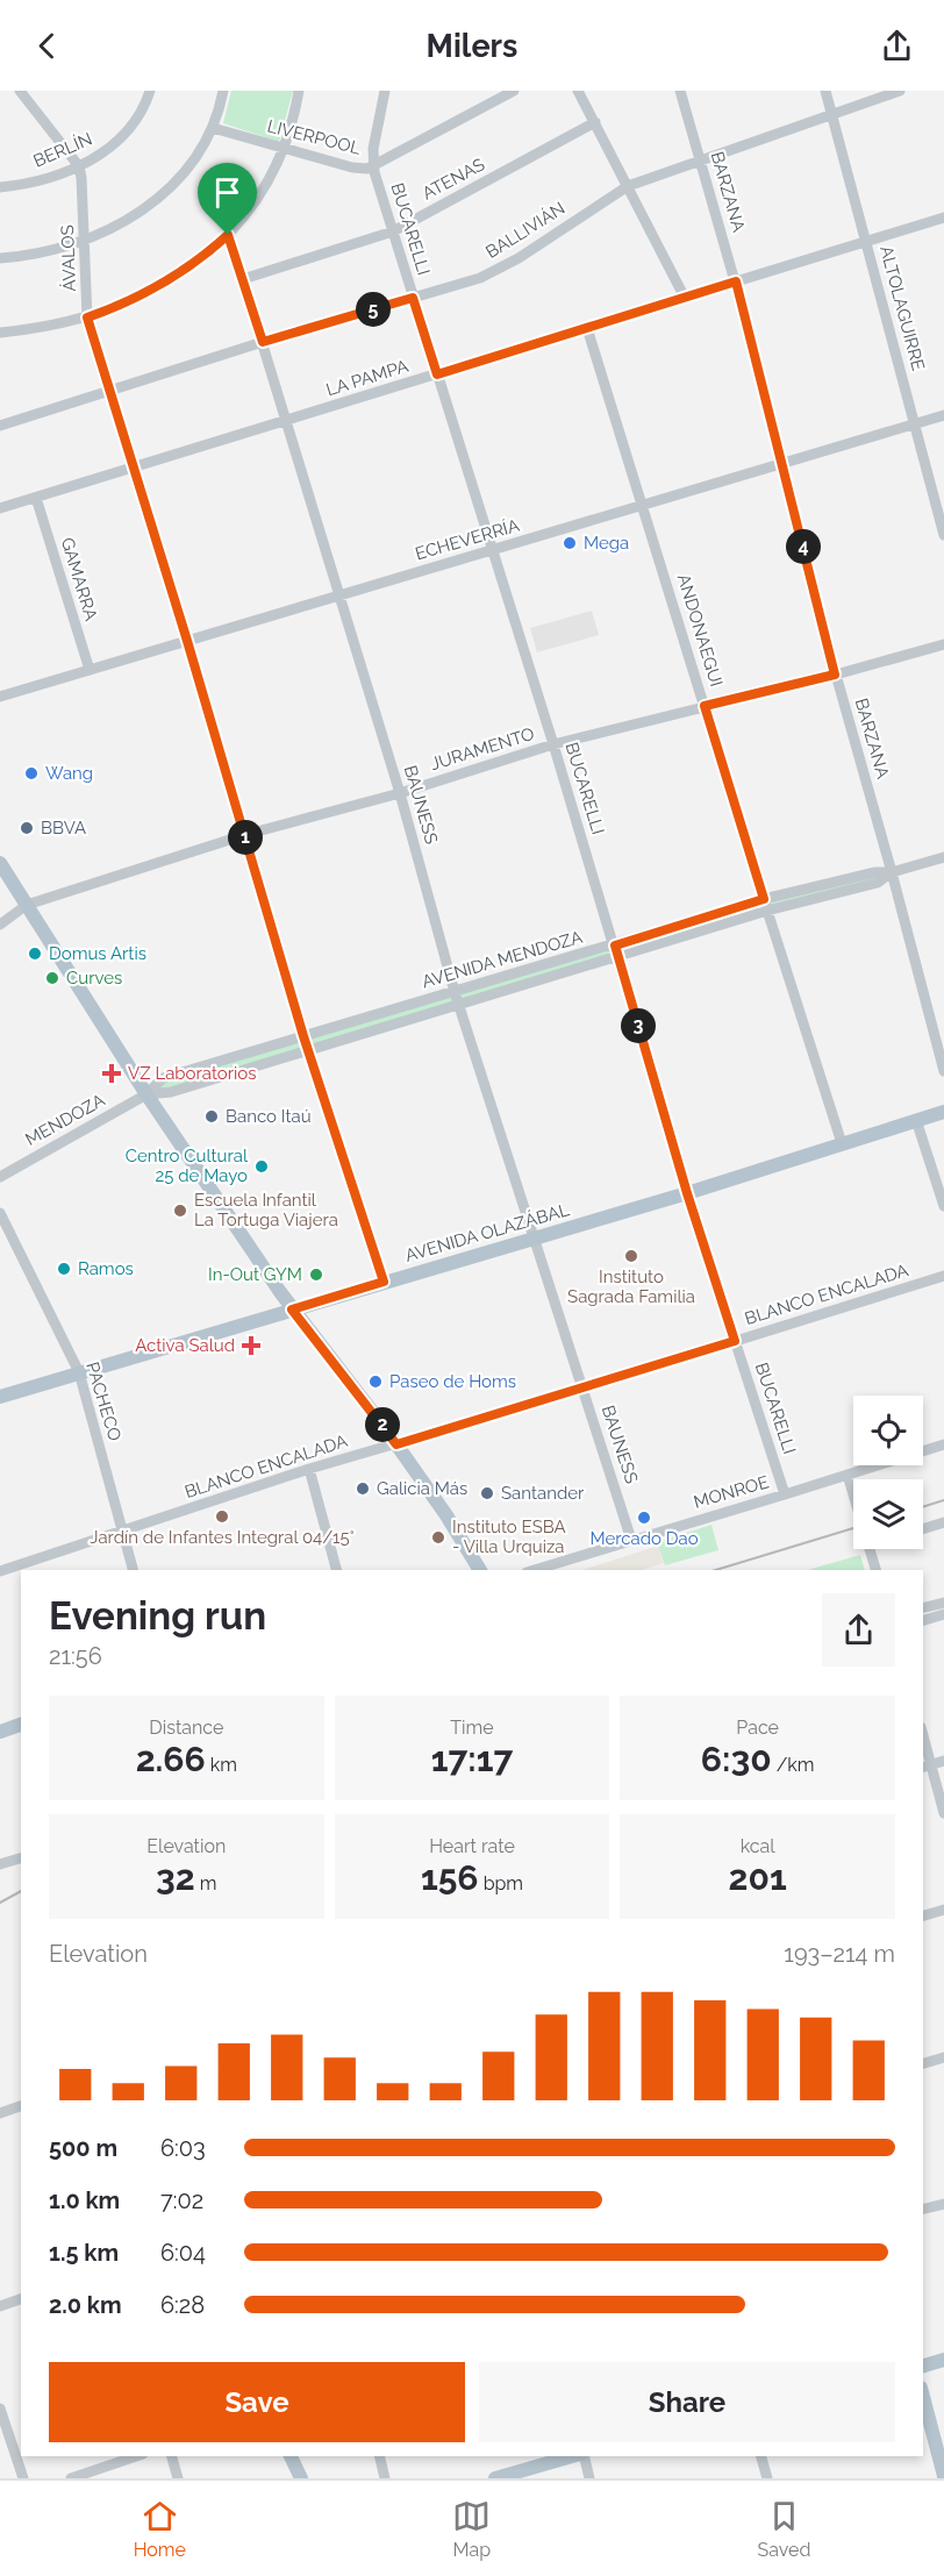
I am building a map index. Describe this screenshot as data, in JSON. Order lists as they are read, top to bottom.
{
  "streets": {
    "main road": ["AVENIDA OLAZÁBAL"],
    "street": [
      "LIVERPOOL",
      "BERLÍN",
      "ATENAS",
      "BARZANA",
      "BUCARELLI",
      "BALLIVIÁN",
      "ÁVALOS",
      "ALTOLAGUIRRE",
      "LA PAMPA",
      "ECHEVERRÍA",
      "GAMARRA",
      "ANDONAEGUI",
      "JURAMENTO",
      "BAUNESS",
      "AVENIDA MENDOZA",
      "MENDOZA",
      "BLANCO ENCALADA",
      "PACHECO",
      "MONROE"
    ]
  },
  "crossings": [
    ["LIVERPOOL", "BUCARELLI"],
    ["BERLÍN", "ÁVALOS"],
    ["ATENAS", "BUCARELLI"],
    ["ATENAS", "BAUNESS"],
    ["BARZANA", "BALLIVIÁN"],
    ["BARZANA", "LA PAMPA"],
    ["BARZANA", "ECHEVERRÍA"],
    ["BARZANA", "JURAMENTO"],
    ["BARZANA", "AVENIDA MENDOZA"],
    ["BUCARELLI", "BALLIVIÁN"],
    ["BUCARELLI", "LA PAMPA"],
    ["BUCARELLI", "ECHEVERRÍA"],
    ["BUCARELLI", "JURAMENTO"],
    ["BUCARELLI", "AVENIDA MENDOZA"],
    ["BUCARELLI", "AVENIDA OLAZÁBAL"],
    ["BUCARELLI", "BLANCO ENCALADA"],
    ["BUCARELLI", "MONROE"],
    ["BALLIVIÁN", "ÁVALOS"],
    ["BALLIVIÁN", "ALTOLAGUIRRE"],
    ["BALLIVIÁN", "BAUNESS"],
    ["ÁVALOS", "LA PAMPA"],
    ["ÁVALOS", "ECHEVERRÍA"],
    ["ÁVALOS", "JURAMENTO"],
    ["ÁVALOS", "AVENIDA MENDOZA"],
    ["ÁVALOS", "AVENIDA OLAZÁBAL"],
    ["ALTOLAGUIRRE", "LA PAMPA"],
    ["ALTOLAGUIRRE", "ECHEVERRÍA"],
    ["LA PAMPA", "GAMARRA"],
    ["LA PAMPA", "ANDONAEGUI"],
    ["LA PAMPA", "BAUNESS"],
    ["ECHEVERRÍA", "GAMARRA"],
    ["ECHEVERRÍA", "ANDONAEGUI"],
    ["ECHEVERRÍA", "BAUNESS"],
    ["ANDONAEGUI", "JURAMENTO"],
    ["ANDONAEGUI", "AVENIDA MENDOZA"],
    ["ANDONAEGUI", "AVENIDA OLAZÁBAL"],
    ["JURAMENTO", "BAUNESS"],
    ["BAUNESS", "AVENIDA MENDOZA"],
    ["BAUNESS", "AVENIDA OLAZÁBAL"],
    ["BAUNESS", "BLANCO ENCALADA"],
    ["BAUNESS", "MONROE"],
    ["AVENIDA MENDOZA", "MENDOZA"],
    ["AVENIDA OLAZÁBAL", "PACHECO"],
    ["BLANCO ENCALADA", "PACHECO"]
  ],
  "places": {
    "other": [
      "Mega",
      "Wang",
      "BBVA",
      "Domus Artis",
      "Curves",
      "Banco Itaú",
      "Centro Cultural 25 de Mayo",
      "Escuela Infantil La Tortuga Viajera",
      "Instituto Sagrada Familia",
      "Ramos",
      "In-Out GYM",
      "Paseo de Homs",
      "Galicia Más",
      "Santander",
      "Jardín de Infantes Integral 04/15°",
      "Mercado Dao",
      "Instituto ESBA - Villa Urquiza"
    ],
    "health": ["VZ Laboratorios", "Activa Salud"]
  },
  "page": {
    "header": "Milers",
    "pins": [
      "5",
      "4",
      "1",
      "3",
      "2"
    ],
    "heading": ["Evening run", "21:56"],
    "stats": [
      ["Distance", "2.66 km"],
      ["Time", "17:17"],
      ["Pace", "6:30 /km"],
      ["Elevation", "32 m"],
      ["Heart rate", "156 bpm"],
      ["kcal", "201"]
    ],
    "chart": ["Elevation", "193–214 m"],
    "list": [
      {
        "name": "500 m",
        "note": "6:03"
      },
      {
        "name": "1.0 km",
        "note": "7:02"
      },
      {
        "name": "1.5 km",
        "note": "6:04"
      },
      {
        "name": "2.0 km",
        "note": "6:28"
      }
    ],
    "buttons": ["Save", "Share"],
    "tabs": ["Home", "Map", "Saved"]
  }
}
